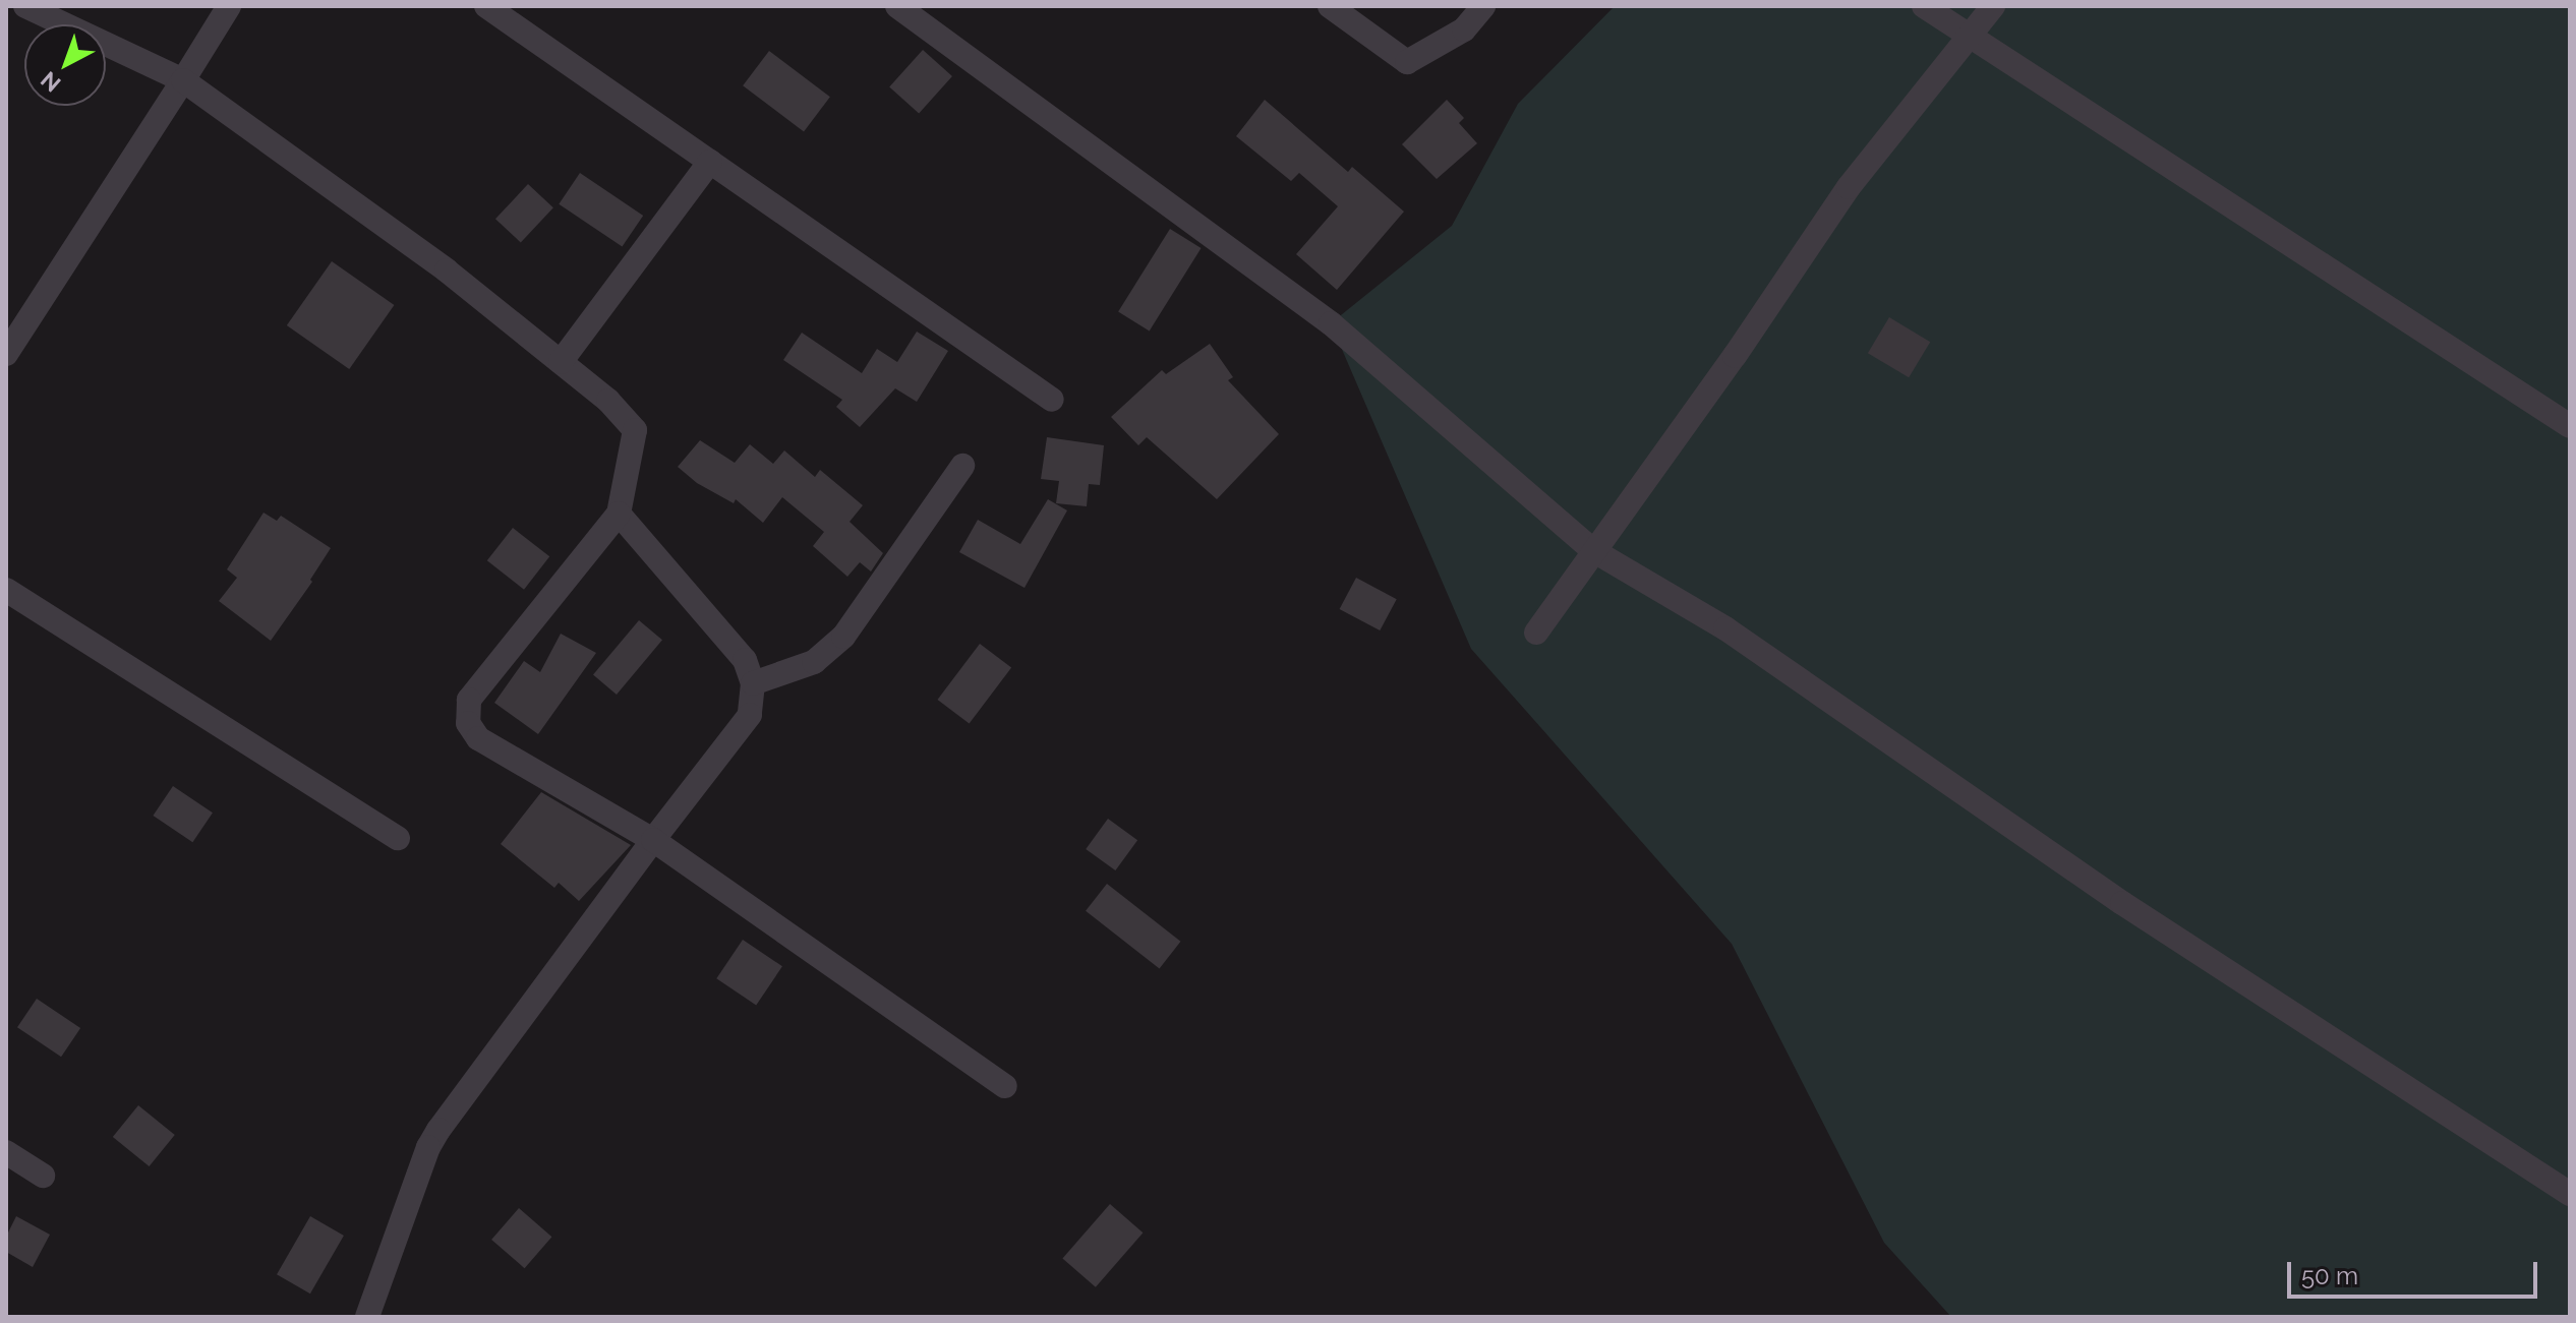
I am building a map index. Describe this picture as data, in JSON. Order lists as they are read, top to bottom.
{
  "scale_bar": "50 m",
  "north": "bottom left"
}
